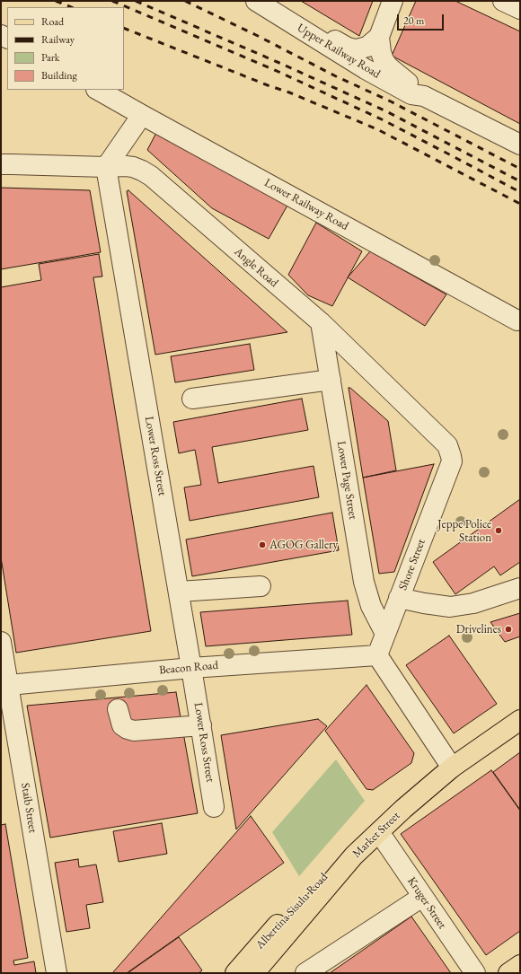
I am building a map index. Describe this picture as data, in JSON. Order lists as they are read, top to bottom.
{
  "streets": {
    "main road": ["Market Street", "Albertina Sisulu Road"],
    "street": [
      "Upper Railway Road",
      "Lower Railway Road",
      "Angle Road",
      "Lower Ross Street",
      "Lower Page Street",
      "Shore Street",
      "Beacon Road",
      "Staib Street",
      "Kruger Street"
    ]
  },
  "crossings": [
    ["Angle Road", "Lower Ross Street"],
    ["Angle Road", "Lower Page Street"],
    ["Angle Road", "Shore Street"],
    ["Lower Ross Street", "Beacon Road"],
    ["Lower Page Street", "Shore Street"],
    ["Shore Street", "Beacon Road"],
    ["Beacon Road", "Staib Street"],
    ["Market Street", "Kruger Street"],
    ["Market Street", "Albertina Sisulu Road"]
  ],
  "places": ["Jeppe Police Station", "AGOG Gallery", "Drivelines"],
  "legend": [
    "Road",
    "Railway",
    "Park",
    "Building"
  ],
  "scale_bar": "20 m"
}
